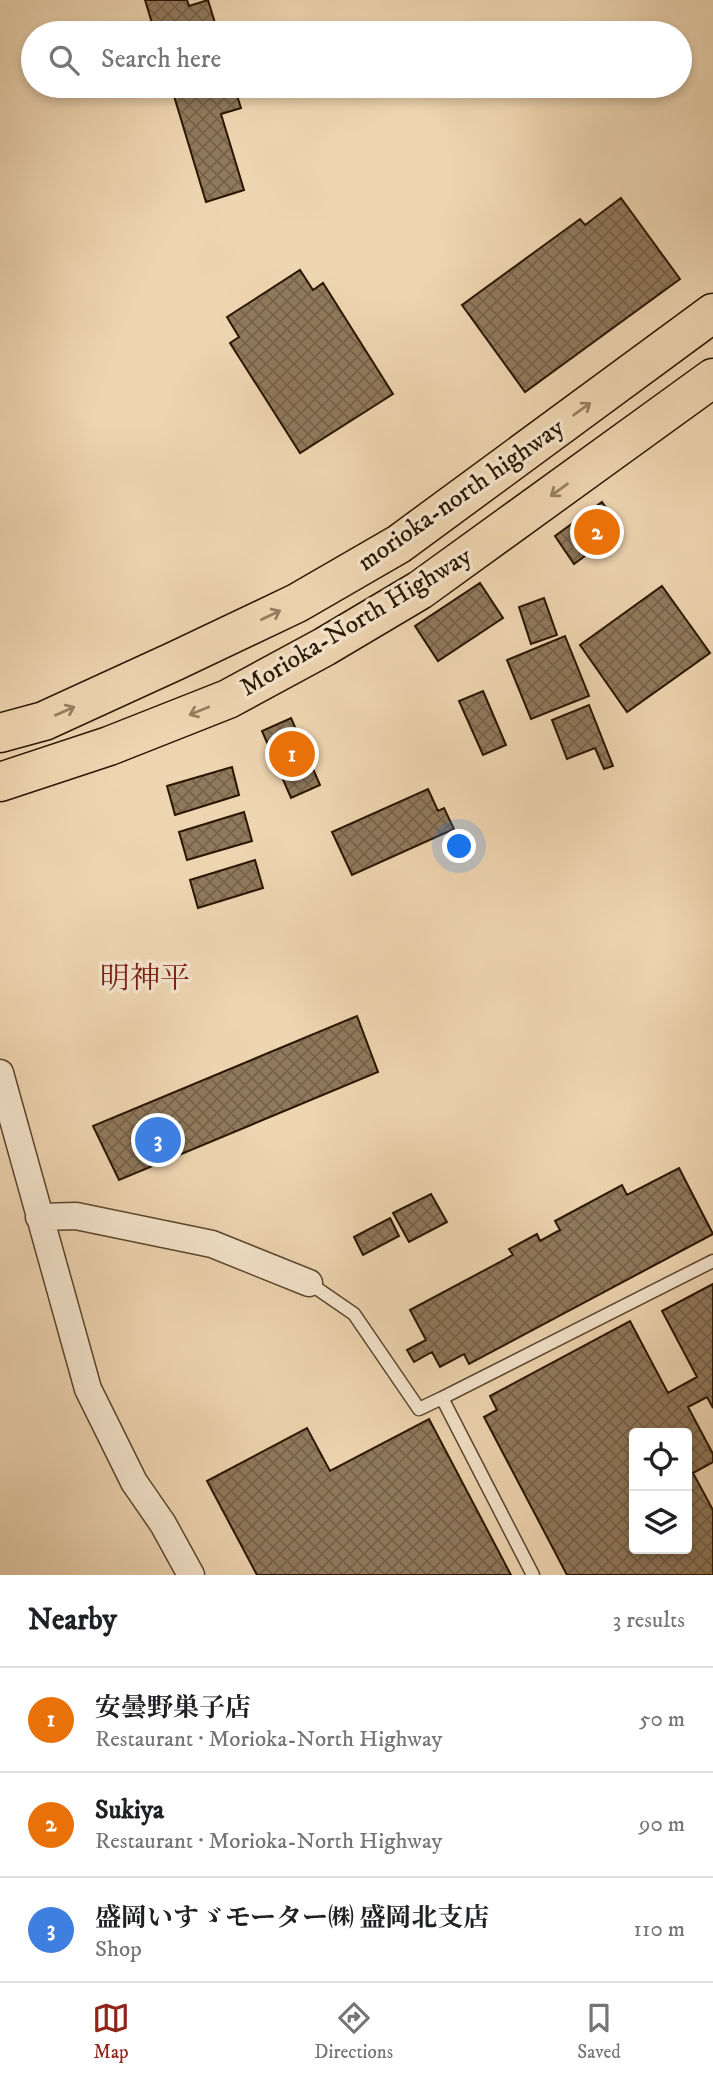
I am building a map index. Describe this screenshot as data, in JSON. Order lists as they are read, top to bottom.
{
  "streets": {
    "highway": ["morioka-north highway", "Morioka-North Highway"]
  },
  "one_way": ["morioka-north highway", "Morioka-North Highway"],
  "districts": ["明神平"],
  "page": {
    "search": "Search here",
    "pins": ["2", "1", "3"],
    "heading": ["Nearby", "3 results"],
    "list": [
      {
        "mark": "1",
        "name": "安曇野巣子店",
        "note": "Restaurant · Morioka-North Highway",
        "value": "50 m"
      },
      {
        "mark": "2",
        "name": "Sukiya",
        "note": "Restaurant · Morioka-North Highway",
        "value": "90 m"
      },
      {
        "mark": "3",
        "name": "盛岡いすゞモーター㈱ 盛岡北支店",
        "note": "Shop",
        "value": "110 m"
      }
    ],
    "nav": ["Map", "Directions", "Saved"]
  }
}
